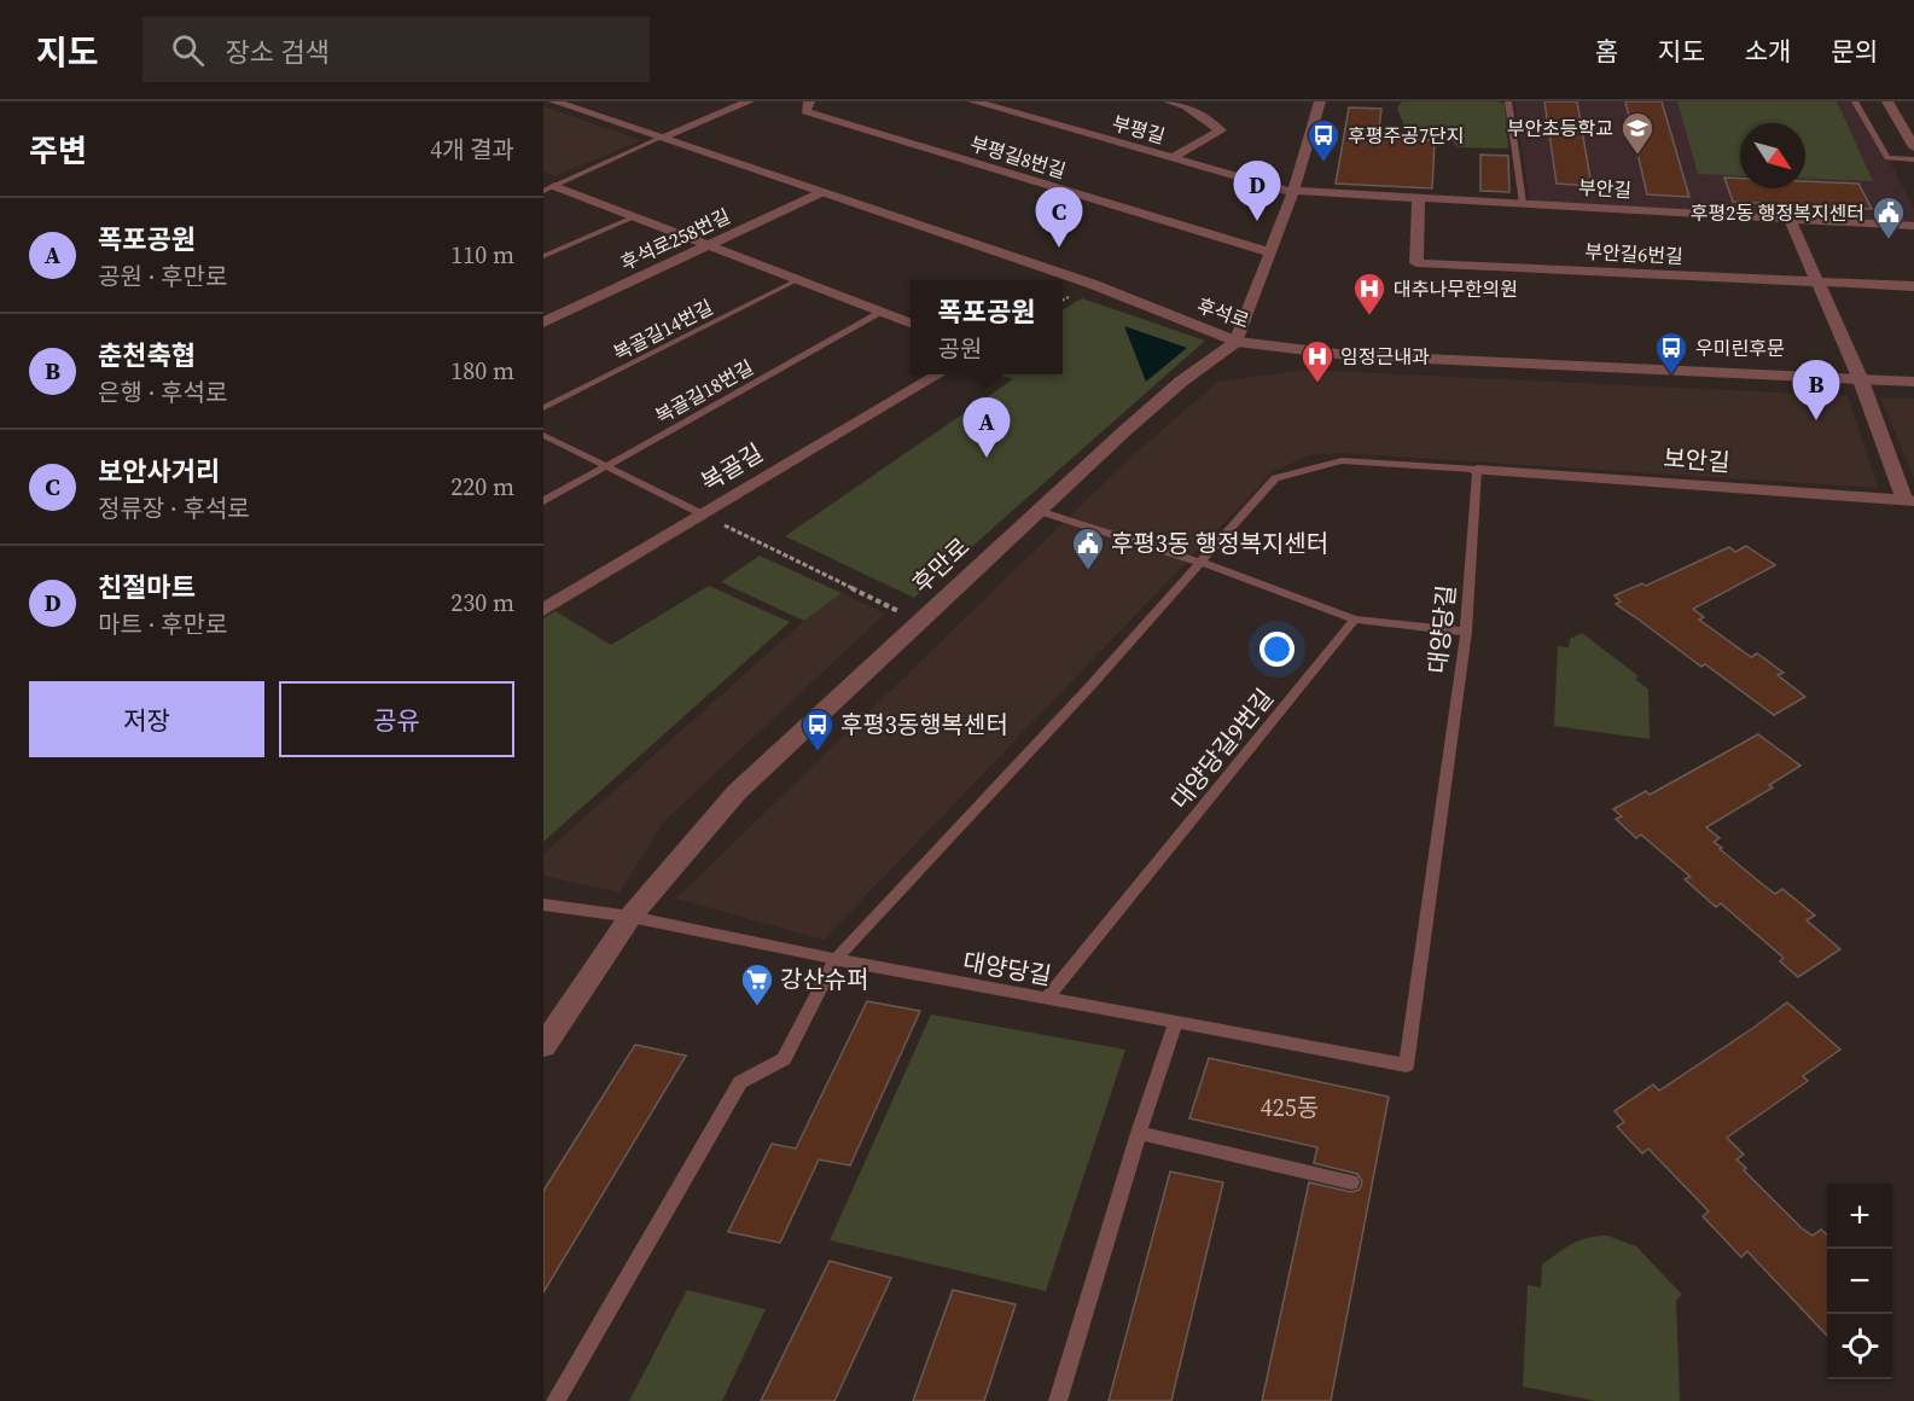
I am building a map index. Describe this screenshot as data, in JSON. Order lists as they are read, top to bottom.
{
  "streets": {
    "street": [
      "부평길",
      "부평길8번길",
      "부안길",
      "후석로258번길",
      "부안길6번길",
      "후석로",
      "보안길",
      "복골길",
      "후만로"
    ],
    "lane": [
      "복골길14번길",
      "복골길18번길",
      "대양당길",
      "대양당길9번길"
    ]
  },
  "crossings": [
    ["부평길", "부안길"],
    ["부안길", "부안길6번길"],
    ["후석로258번길", "후석로"],
    ["후석로", "후만로"],
    ["보안길", "대양당길"],
    ["후만로", "대양당길"],
    ["대양당길", "대양당길9번길"]
  ],
  "places": {
    "school or university": ["부안초등학교"],
    "bus stop": ["후평주공7단지", "우미린후문", "후평3동행복센터"],
    "public building": ["후평2동 행정복지센터", "후평3동 행정복지센터"],
    "hospital": ["대추나무한의원", "임정근내과"],
    "supermarket": ["강산슈퍼"]
  },
  "house_numbers": ["425동"],
  "north": "bottom right",
  "page": {
    "header": "지도",
    "search": "장소 검색",
    "nav": [
      "홈",
      "지도",
      "소개",
      "문의"
    ],
    "heading": ["주변", "4개 결과"],
    "pins": [
      "D",
      "C",
      "B",
      "A"
    ],
    "list": [
      {
        "mark": "A",
        "name": "폭포공원",
        "note": "공원 · 후만로",
        "value": "110 m"
      },
      {
        "mark": "B",
        "name": "춘천축협",
        "note": "은행 · 후석로",
        "value": "180 m"
      },
      {
        "mark": "C",
        "name": "보안사거리",
        "note": "정류장 · 후석로",
        "value": "220 m"
      },
      {
        "mark": "D",
        "name": "친절마트",
        "note": "마트 · 후만로",
        "value": "230 m"
      }
    ],
    "popup": ["폭포공원", "공원"],
    "buttons": ["저장", "공유"],
    "map_buttons": ["+", "−"]
  }
}
